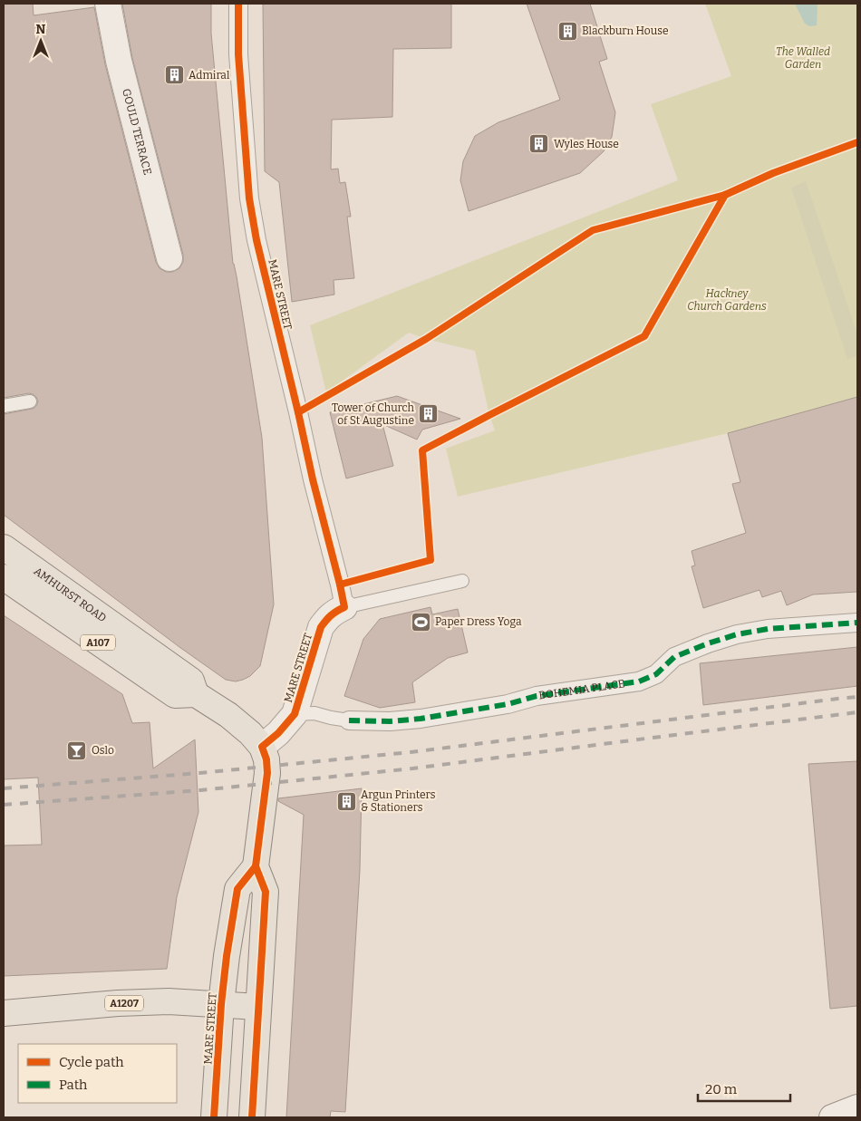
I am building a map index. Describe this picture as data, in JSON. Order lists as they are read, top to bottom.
{
  "streets": {
    "main road": [
      "MARE STREET",
      "AMHURST ROAD",
      "A107",
      "A1207"
    ],
    "street": ["GOULD TERRACE", "BOHEMIA PLACE"]
  },
  "crossings": [
    ["MARE STREET", "AMHURST ROAD"],
    ["MARE STREET", "A107"],
    ["MARE STREET", "BOHEMIA PLACE"],
    ["MARE STREET", "A1207"],
    ["AMHURST ROAD", "A107"],
    ["A107", "A1207"]
  ],
  "parks": ["The Walled Garden", "Hackney Church Gardens"],
  "places": {
    "building": [
      "Blackburn House",
      "Admiral",
      "Wyles House",
      "Tower of Church of St Augustine",
      "Argun Printers & Stationers"
    ],
    "sports": ["Paper Dress Yoga"],
    "bar": ["Oslo"]
  },
  "legend": ["Cycle path", "Path"],
  "scale_bar": "20 m",
  "north": "top"
}
